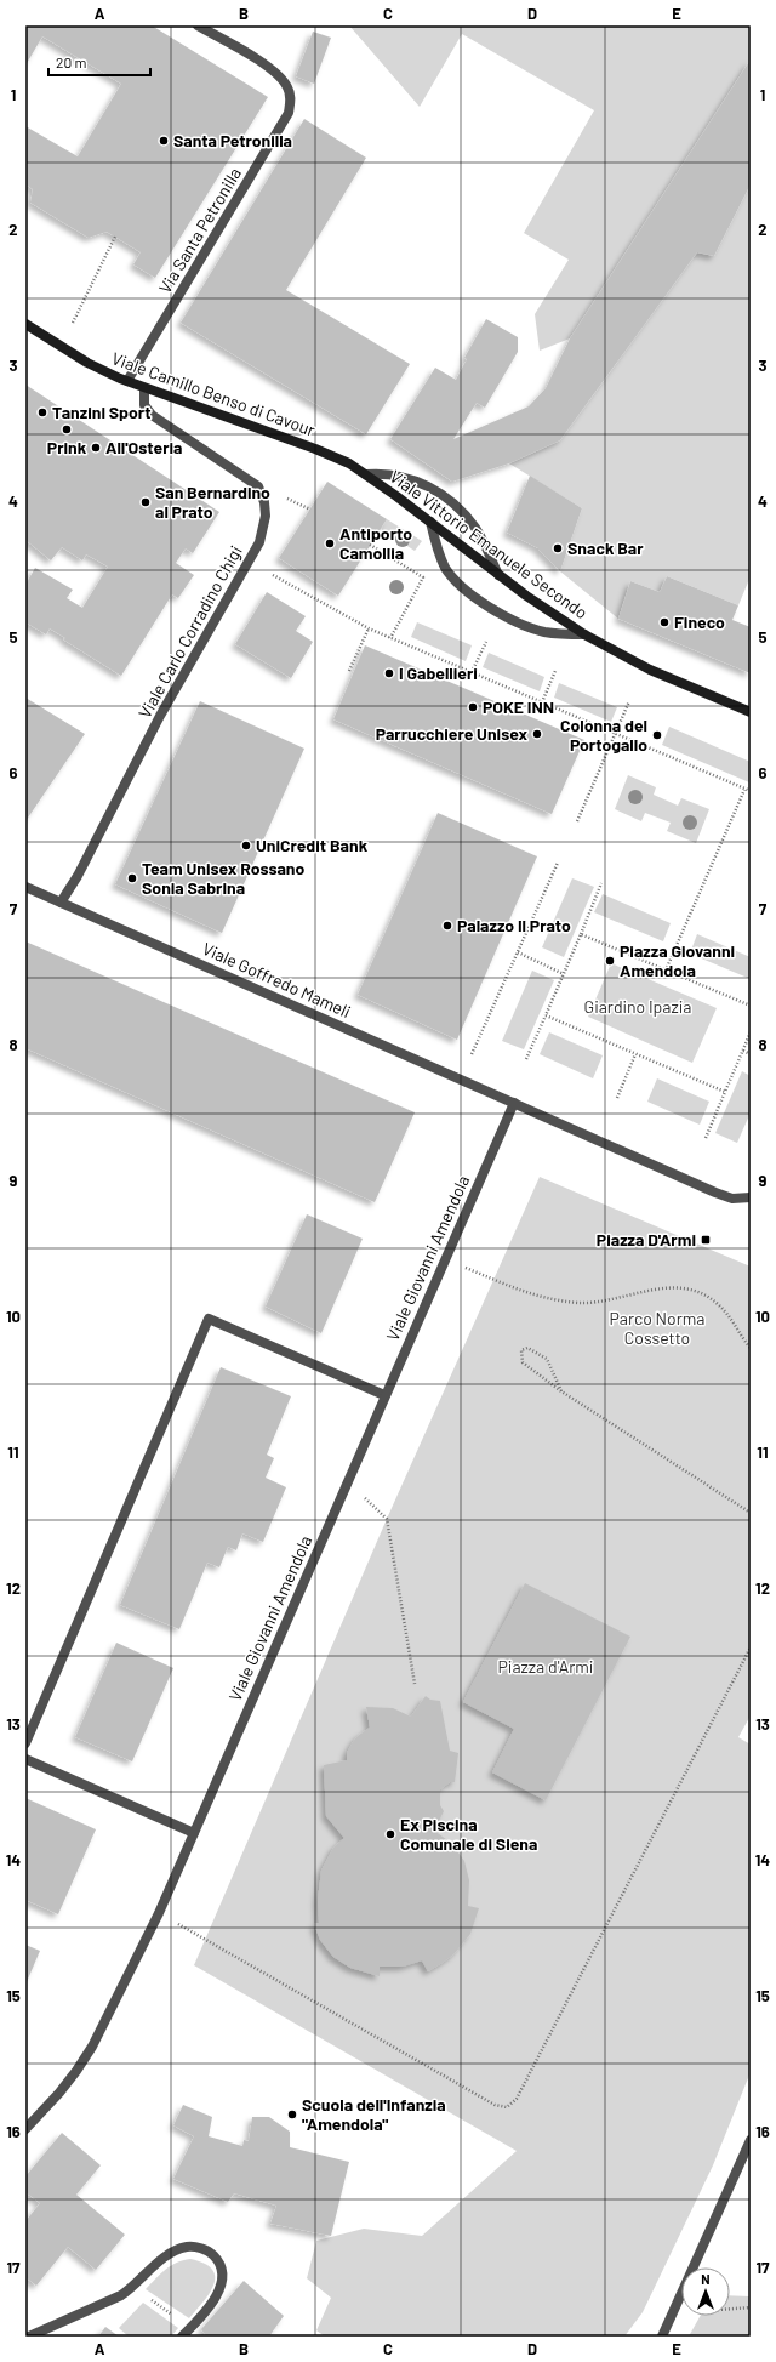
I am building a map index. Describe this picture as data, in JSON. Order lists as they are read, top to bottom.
{
  "streets": {
    "main road": ["Viale Camillo Benso di Cavour", "Viale Vittorio Emanuele Secondo"],
    "street": [
      "Via Santa Petronilla",
      "Viale Carlo Corradino Chigi",
      "Viale Goffredo Mameli",
      "Viale Giovanni Amendola"
    ]
  },
  "crossings": [
    ["Via Santa Petronilla", "Viale Camillo Benso di Cavour"],
    ["Viale Camillo Benso di Cavour", "Viale Vittorio Emanuele Secondo"],
    ["Viale Camillo Benso di Cavour", "Viale Carlo Corradino Chigi"],
    ["Viale Carlo Corradino Chigi", "Viale Goffredo Mameli"],
    ["Viale Goffredo Mameli", "Viale Giovanni Amendola"]
  ],
  "parks": ["Giardino Ipazia", "Parco Norma Cossetto", "Piazza d'Armi"],
  "places": {
    "other": [
      "Santa Petronilla",
      "Tanzini Sport",
      "Prink",
      "All'Osteria",
      "San Bernardino al Prato",
      "Antiporto Camollia",
      "Snack Bar",
      "Fineco",
      "I Gabellieri",
      "POKE INN",
      "Parrucchiere Unisex",
      "Colonna del Portogallo",
      "UniCredit Bank",
      "Team Unisex Rossano Sonia Sabrina",
      "Palazzo Il Prato",
      "Piazza Giovanni Amendola",
      "Ex Piscina Comunale di Siena",
      "Scuola dell'Infanzia \"Amendola\""
    ],
    "transit": ["Piazza D'Armi"]
  },
  "scale_bar": "20 m",
  "north": "top",
  "grid": {
    "columns": [
      "A",
      "B",
      "C",
      "D",
      "E"
    ],
    "rows": [
      "1",
      "2",
      "3",
      "4",
      "5",
      "6",
      "7",
      "8",
      "9",
      "10",
      "11",
      "12",
      "13",
      "14",
      "15",
      "16",
      "17"
    ]
  }
}
